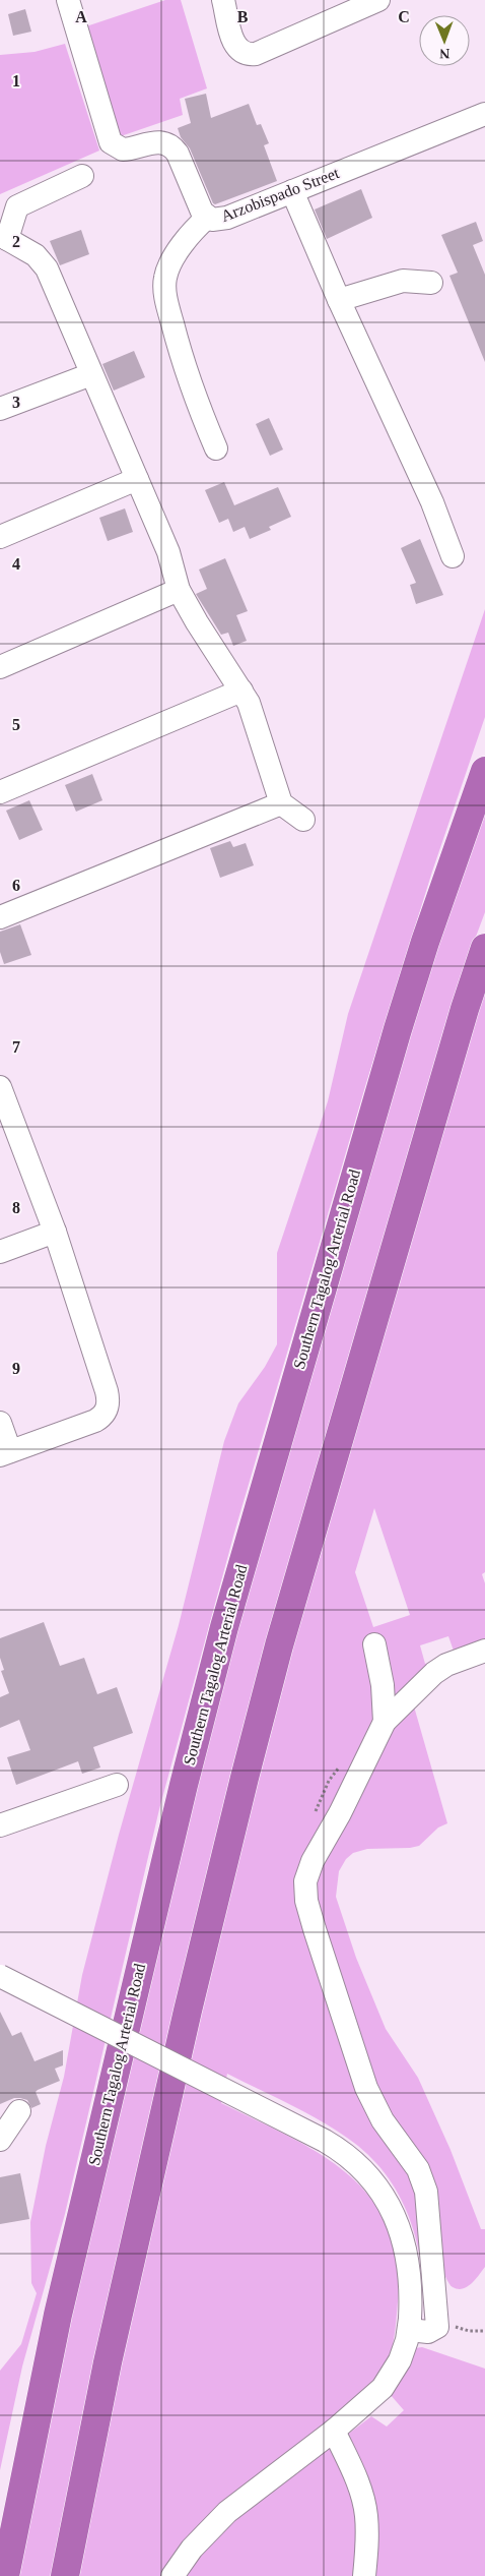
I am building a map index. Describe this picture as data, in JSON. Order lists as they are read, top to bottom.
{
  "streets": {
    "highway": ["Southern Tagalog Arterial Road"],
    "street": ["Arzobispado Street"]
  },
  "north": "bottom",
  "grid": {
    "columns": ["A", "B", "C"],
    "rows": [
      "1",
      "2",
      "3",
      "4",
      "5",
      "6",
      "7",
      "8",
      "9"
    ]
  }
}
